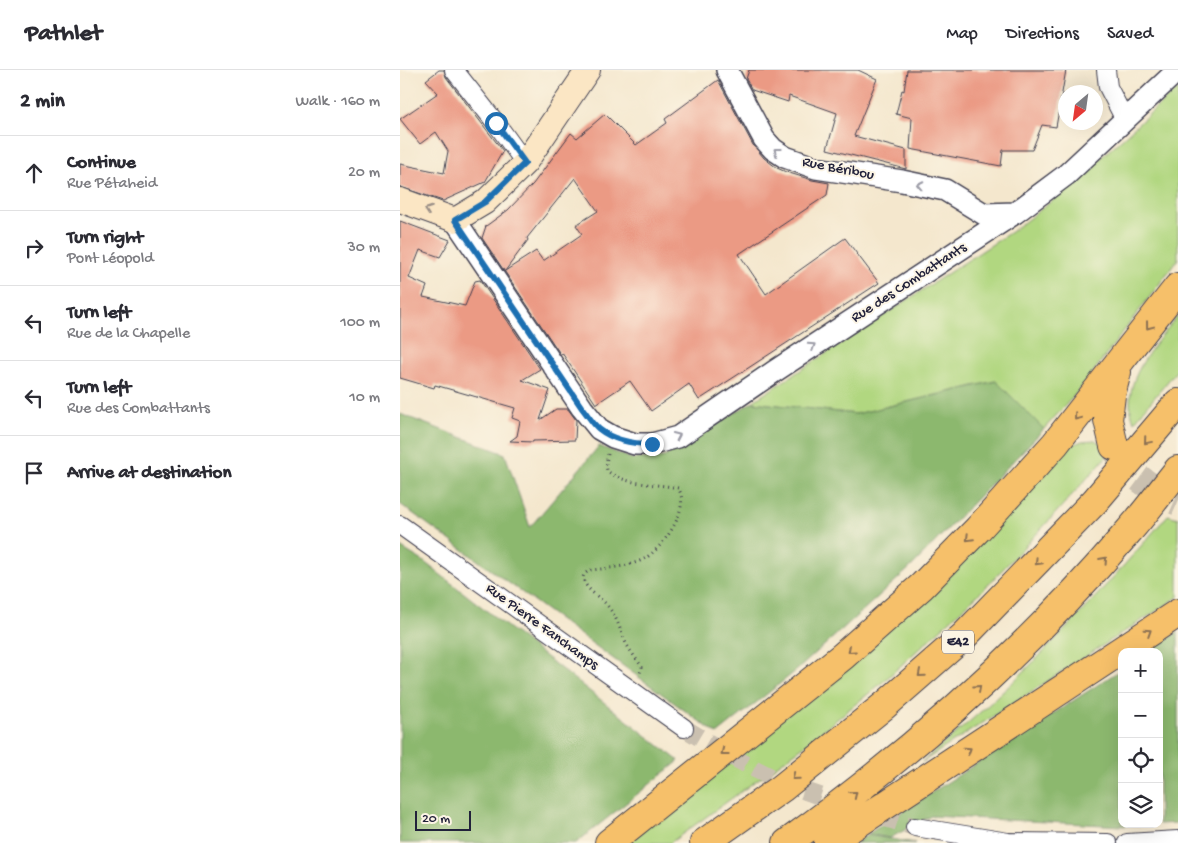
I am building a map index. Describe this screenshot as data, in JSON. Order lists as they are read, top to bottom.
{
  "streets": {
    "highway": ["E42"],
    "street": ["Rue Béribou", "Rue des Combattants", "Rue Pierre Fanchamps"]
  },
  "crossings": [
    ["Rue Béribou", "Rue des Combattants"]
  ],
  "one_way": ["Rue Béribou", "Rue des Combattants"],
  "scale_bar": "20 m",
  "north": "bottom left",
  "page": {
    "header": "Pathlet",
    "nav": ["Map", "Directions", "Saved"],
    "heading": ["2 min", "Walk · 160 m"],
    "list": [
      ["Continue", "Rue Pétaheid", "20 m"],
      ["Turn right", "Pont Léopold", "30 m"],
      ["Turn left", "Rue de la Chapelle", "100 m"],
      ["Turn left", "Rue des Combattants", "10 m"],
      "Arrive at destination"
    ],
    "map_buttons": ["+", "−"],
    "scale": "20 m"
  }
}
